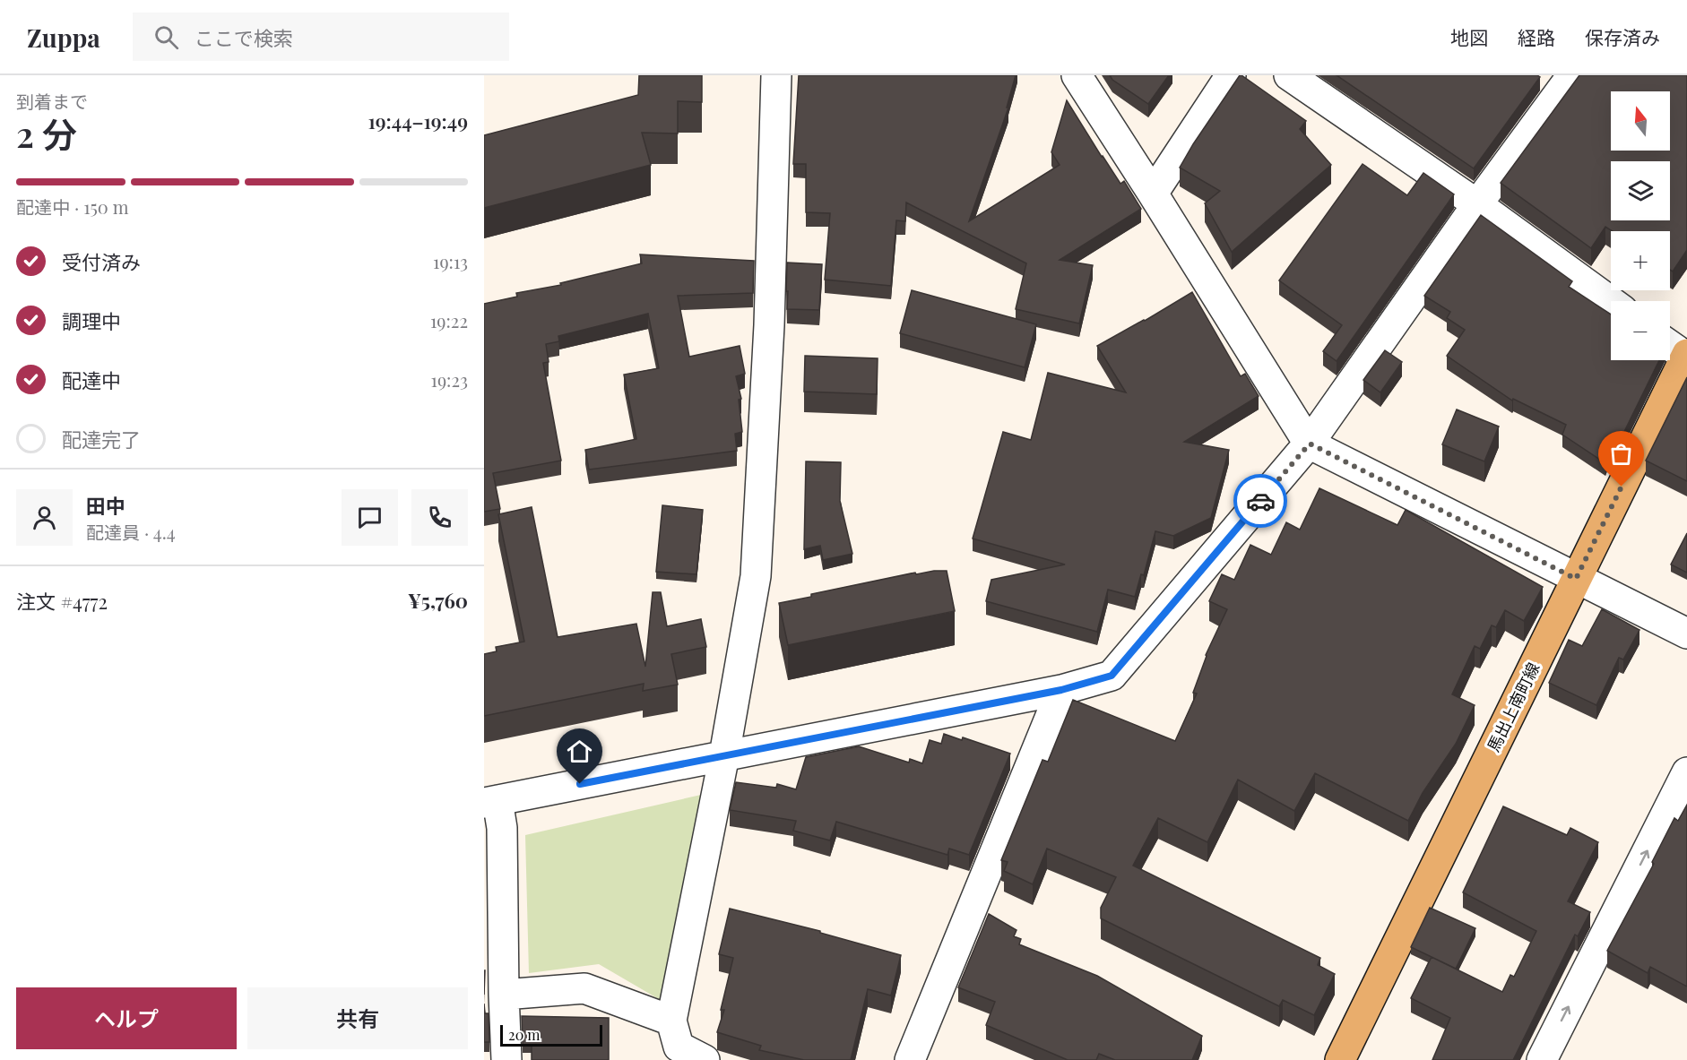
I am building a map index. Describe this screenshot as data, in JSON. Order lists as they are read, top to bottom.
{
  "streets": {
    "main road": ["馬出上南町線"]
  },
  "scale_bar": "20 m",
  "north": "top",
  "page": {
    "header": "Zuppa",
    "search": "ここで検索",
    "nav": ["地図", "経路", "保存済み"],
    "heading": ["2 分", "到着まで", "19:44–19:49"],
    "panel": [
      "田中",
      "配達員 · 4.4",
      "注文 #4772",
      "¥5,760"
    ],
    "map_buttons": ["+", "−"],
    "bar": "配達中 · 150 m",
    "list": [
      ["受付済み", "19:13"],
      ["調理中", "19:22"],
      ["配達中", "19:23"],
      "配達完了"
    ],
    "buttons": ["ヘルプ", "共有"],
    "scale": "20 m"
  }
}
